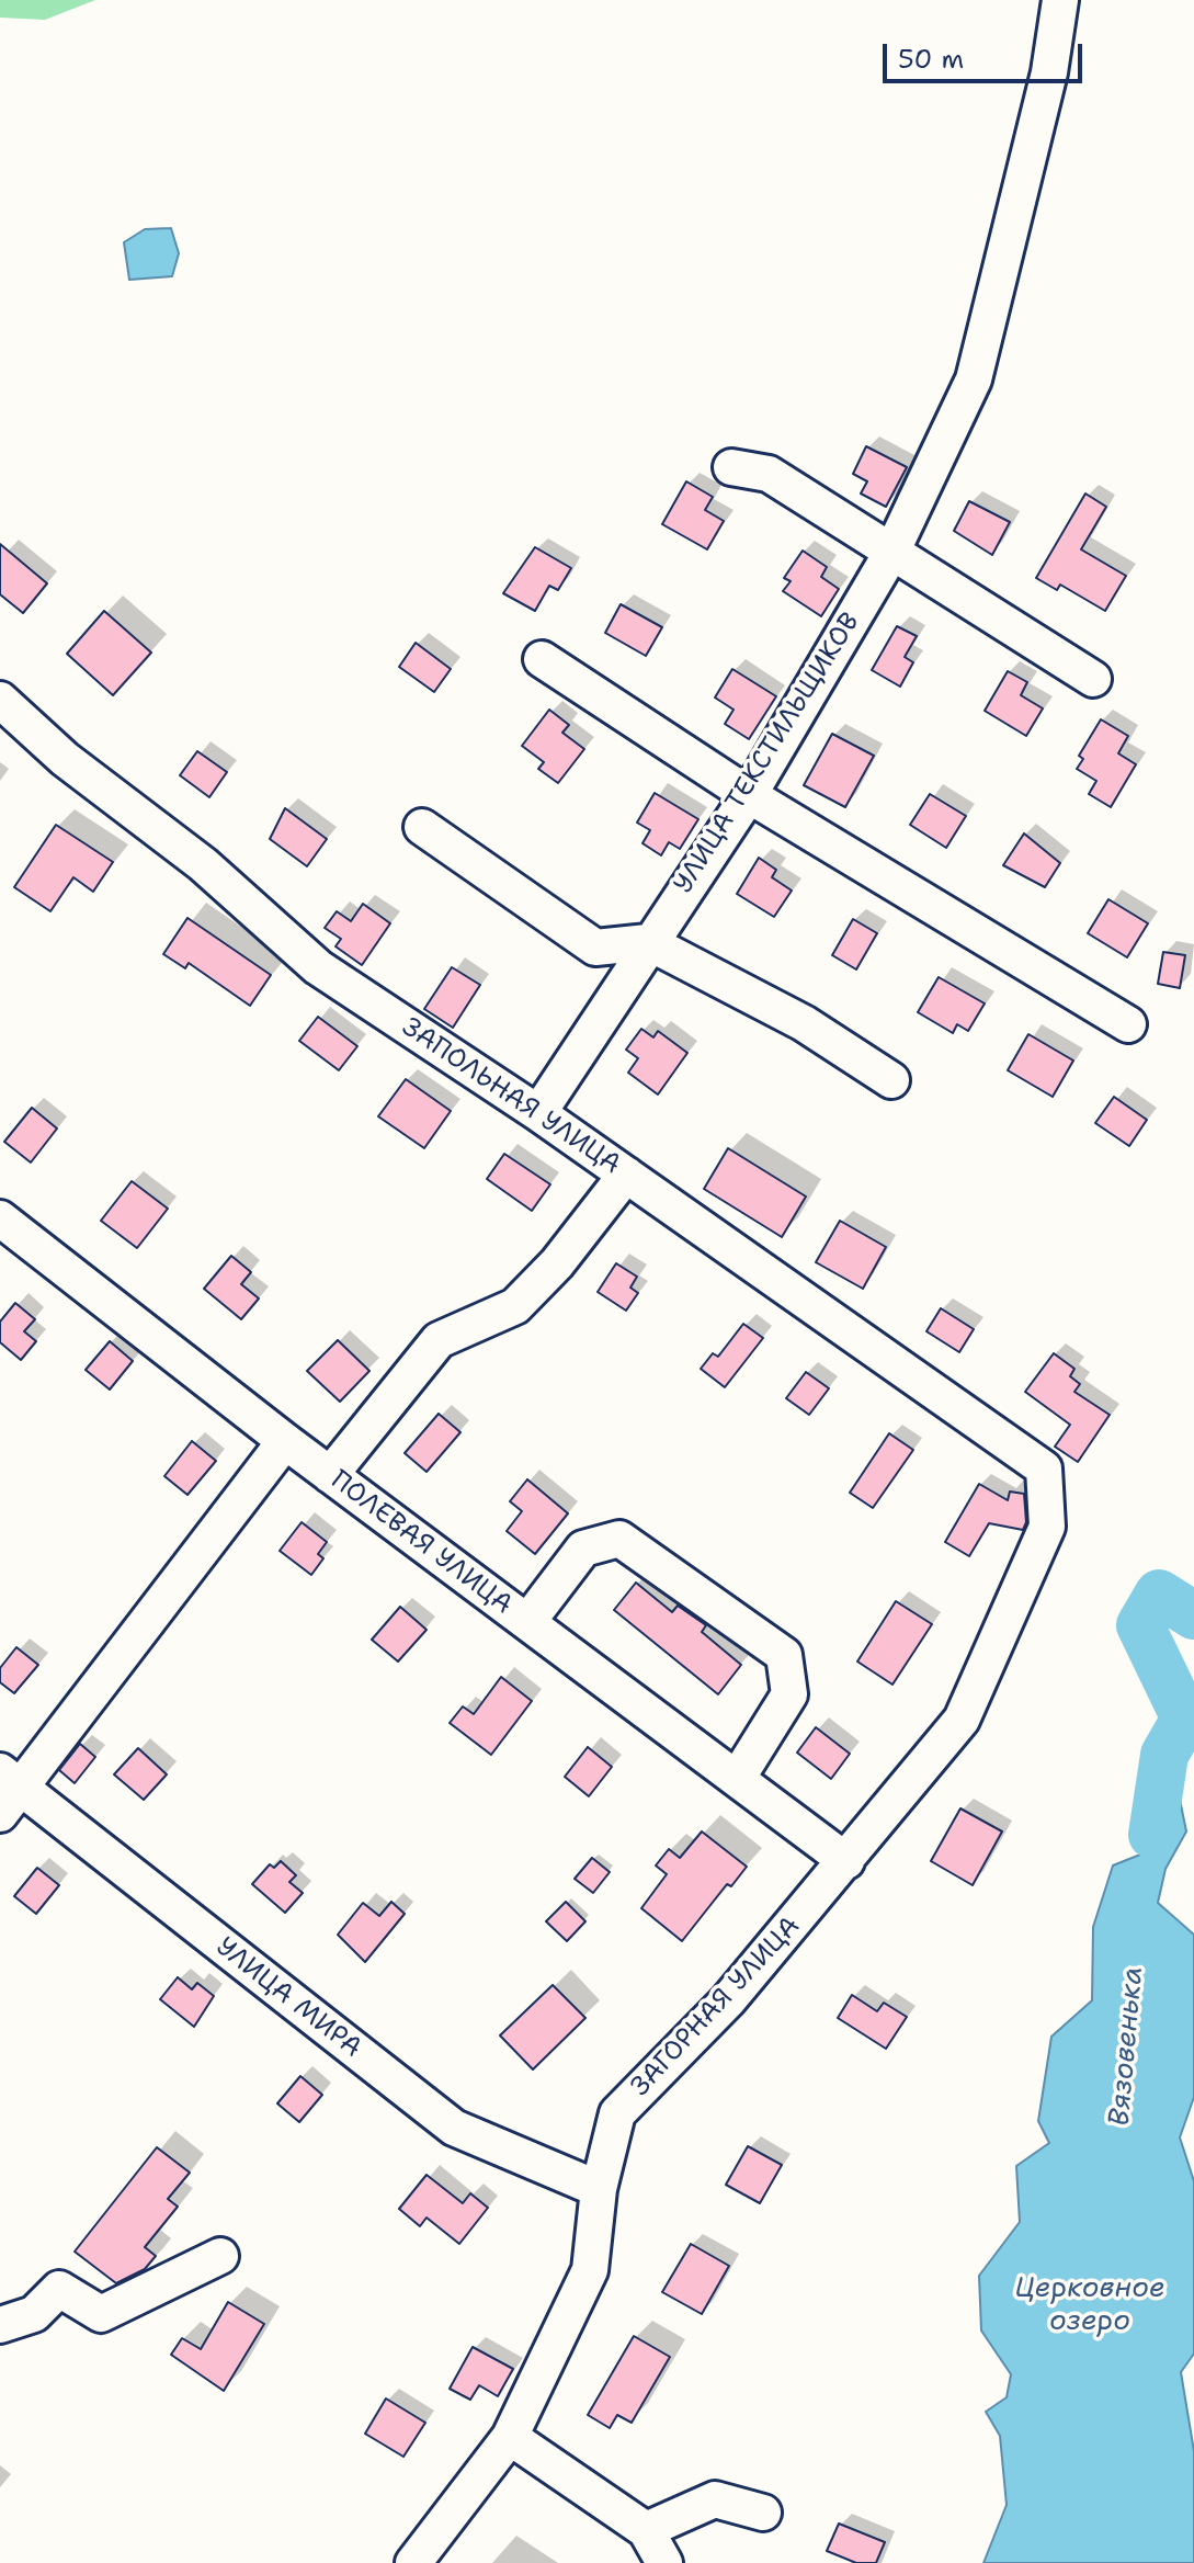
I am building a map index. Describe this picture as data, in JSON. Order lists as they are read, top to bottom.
{
  "streets": {
    "street": [
      "УЛИЦА ТЕКСТИЛЬЩИКОВ",
      "ЗАПОЛЬНАЯ УЛИЦА",
      "ПОЛЕВАЯ УЛИЦА",
      "УЛИЦА МИРА",
      "ЗАГОРНАЯ УЛИЦА"
    ]
  },
  "crossings": [
    ["УЛИЦА ТЕКСТИЛЬЩИКОВ", "ЗАПОЛЬНАЯ УЛИЦА"],
    ["ЗАПОЛЬНАЯ УЛИЦА", "ЗАГОРНАЯ УЛИЦА"],
    ["ПОЛЕВАЯ УЛИЦА", "ЗАГОРНАЯ УЛИЦА"],
    ["УЛИЦА МИРА", "ЗАГОРНАЯ УЛИЦА"]
  ],
  "water": ["Вязовенька", "Церковное озеро"],
  "scale_bar": "50 m"
}
